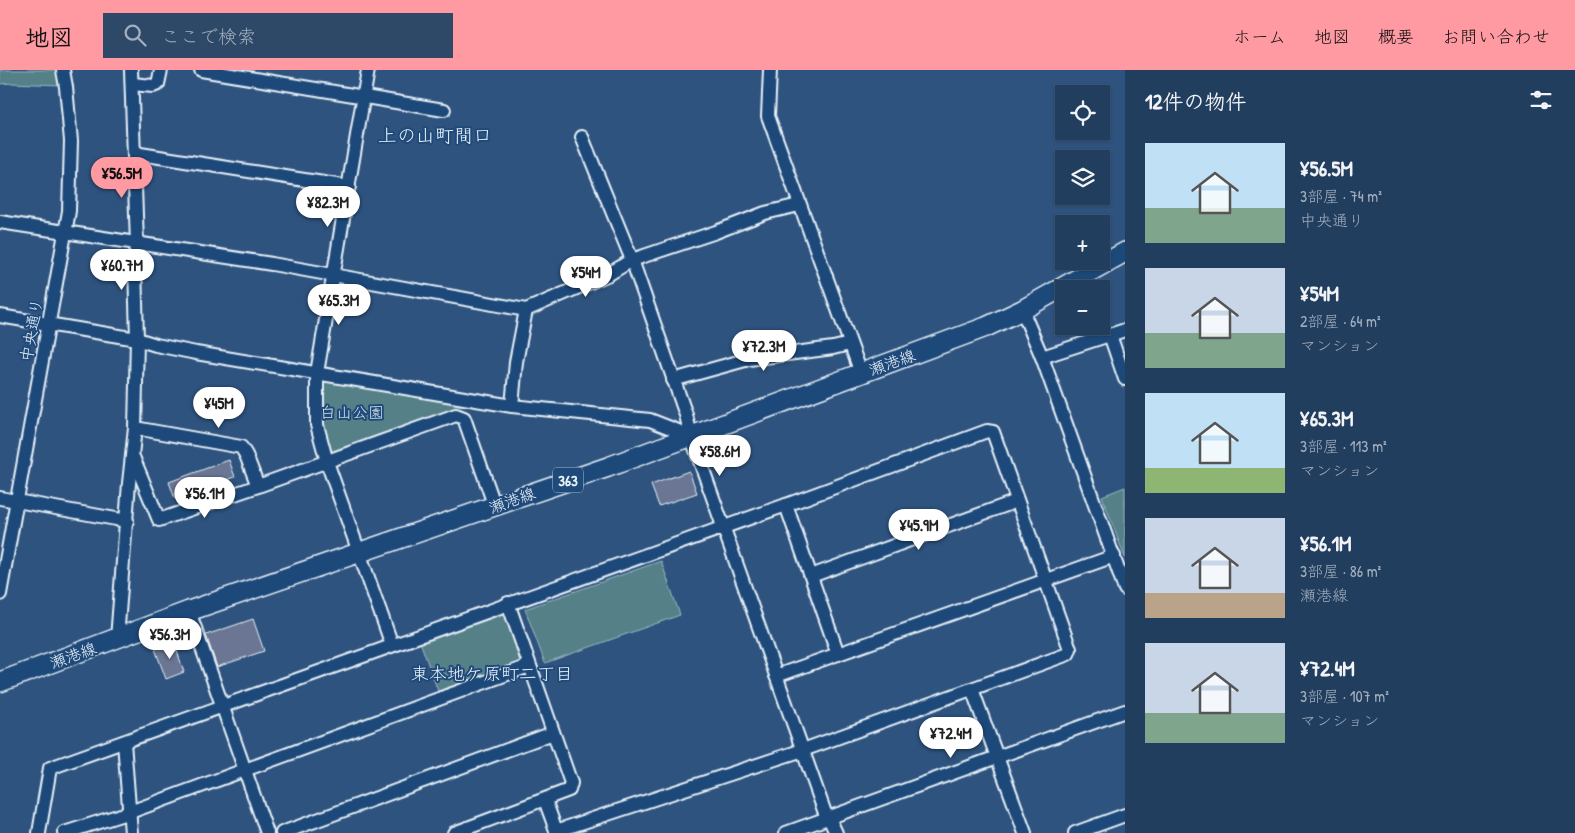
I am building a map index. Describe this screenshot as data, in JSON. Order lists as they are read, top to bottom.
{
  "streets": {
    "highway": ["瀬港線", "363"],
    "street": ["中央通り"]
  },
  "districts": ["上の山町間口", "東本地ケ原町二丁目"],
  "parks": ["白山公園"],
  "page": {
    "header": "地図",
    "search": "ここで検索",
    "nav": [
      "ホーム",
      "地図",
      "概要",
      "お問い合わせ"
    ],
    "heading": "12件の物件",
    "map_buttons": ["+", "−"],
    "list": [
      {
        "name": "¥56.5M",
        "note": "3部屋 · 74 m² · 中央通り"
      },
      {
        "name": "¥54M",
        "note": "2部屋 · 64 m² · マンション"
      },
      {
        "name": "¥65.3M",
        "note": "3部屋 · 113 m² · マンション"
      },
      {
        "name": "¥56.1M",
        "note": "3部屋 · 86 m² · 瀬港線"
      },
      {
        "name": "¥72.4M",
        "note": "3部屋 · 107 m² · マンション"
      }
    ],
    "price": [
      "¥56.5M",
      "¥82.3M",
      "¥60.7M",
      "¥54M",
      "¥65.3M",
      "¥72.3M",
      "¥45M",
      "¥58.6M",
      "¥56.1M",
      "¥45.9M",
      "¥56.3M",
      "¥72.4M"
    ]
  }
}
